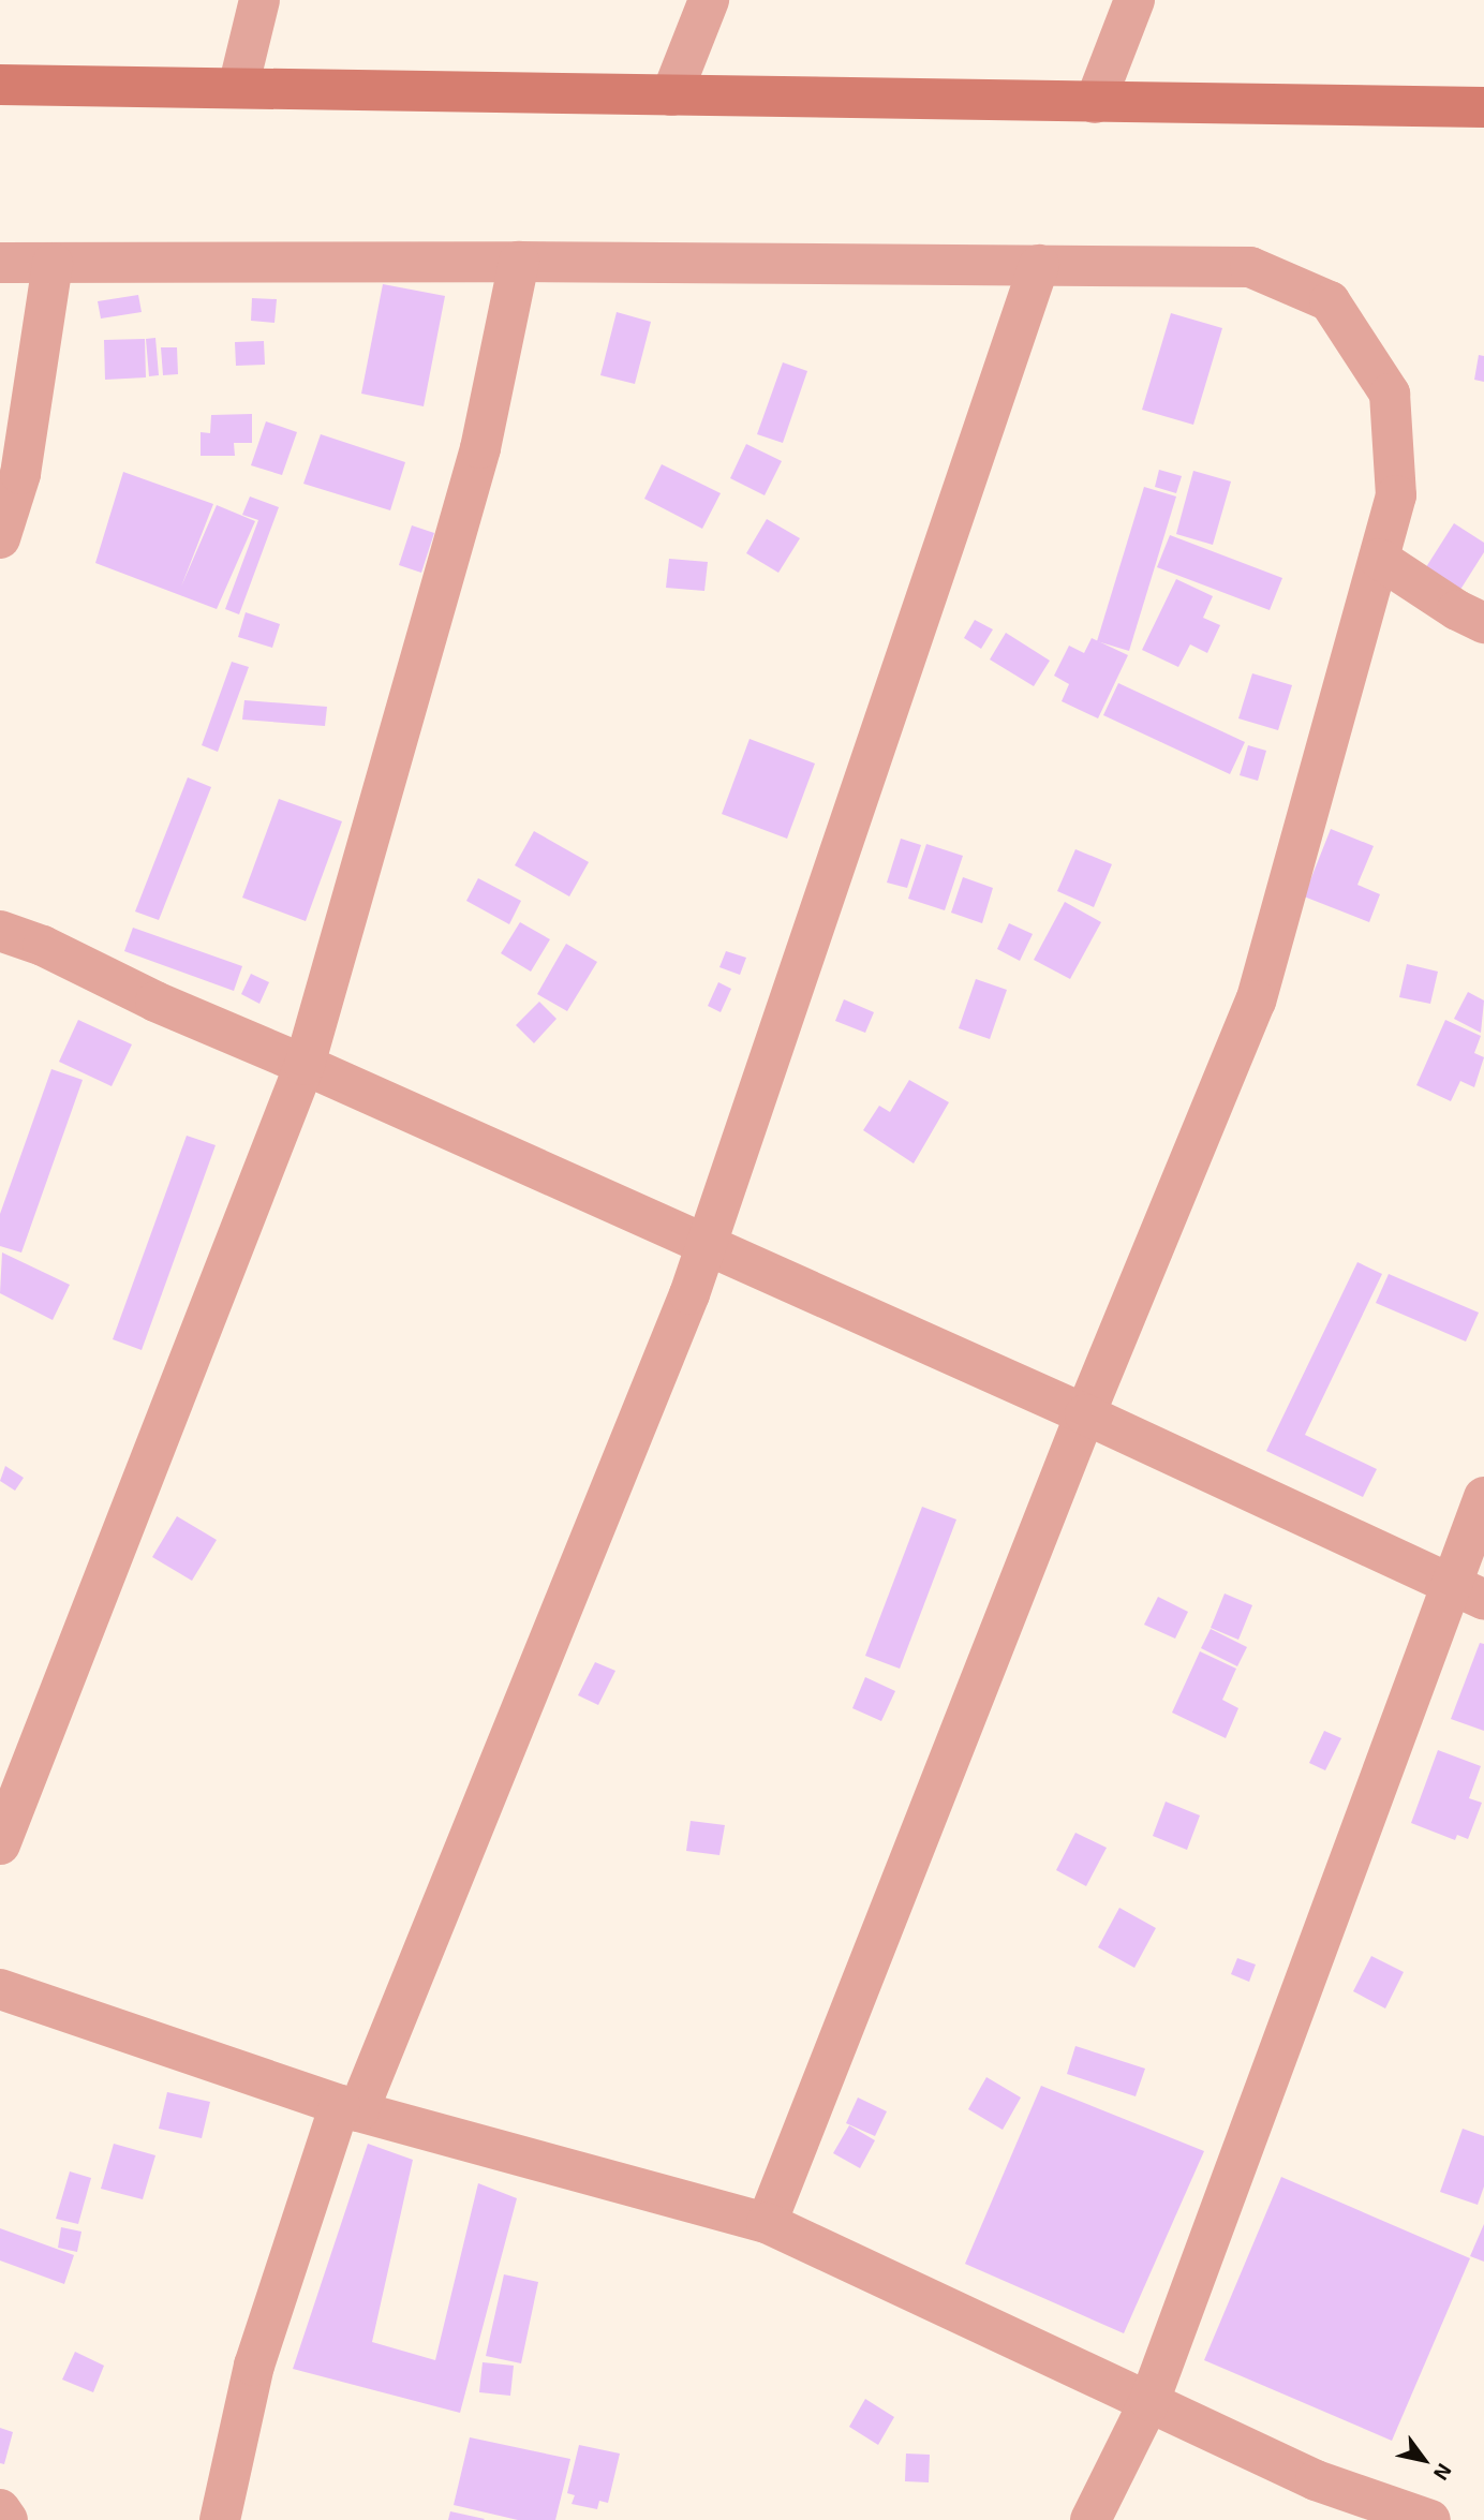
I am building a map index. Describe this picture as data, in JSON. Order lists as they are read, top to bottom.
{
  "north": "bottom right"
}
